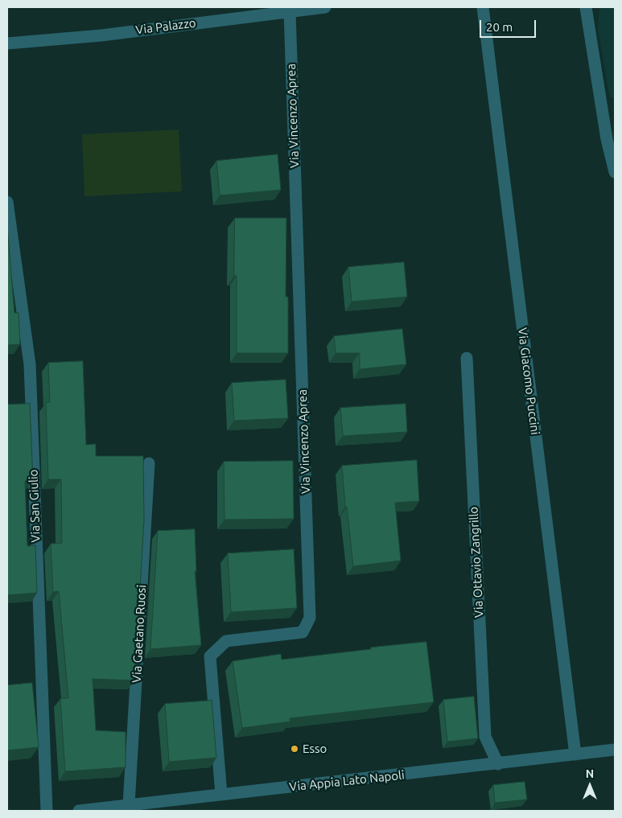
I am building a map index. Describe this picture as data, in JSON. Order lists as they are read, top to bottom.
{
  "streets": {
    "street": [
      "Via Palazzo",
      "Via Vincenzo Aprea",
      "Via Giacomo Puccini",
      "Via San Giulio",
      "Via Ottavio Zangrillo",
      "Via Gaetano Ruosi",
      "Via Appia Lato Napoli"
    ]
  },
  "crossings": [
    ["Via Palazzo", "Via Vincenzo Aprea"],
    ["Via Vincenzo Aprea", "Via Appia Lato Napoli"],
    ["Via Giacomo Puccini", "Via Appia Lato Napoli"],
    ["Via Ottavio Zangrillo", "Via Appia Lato Napoli"],
    ["Via Gaetano Ruosi", "Via Appia Lato Napoli"]
  ],
  "places": ["Esso"],
  "scale_bar": "20 m",
  "north": "top"
}
